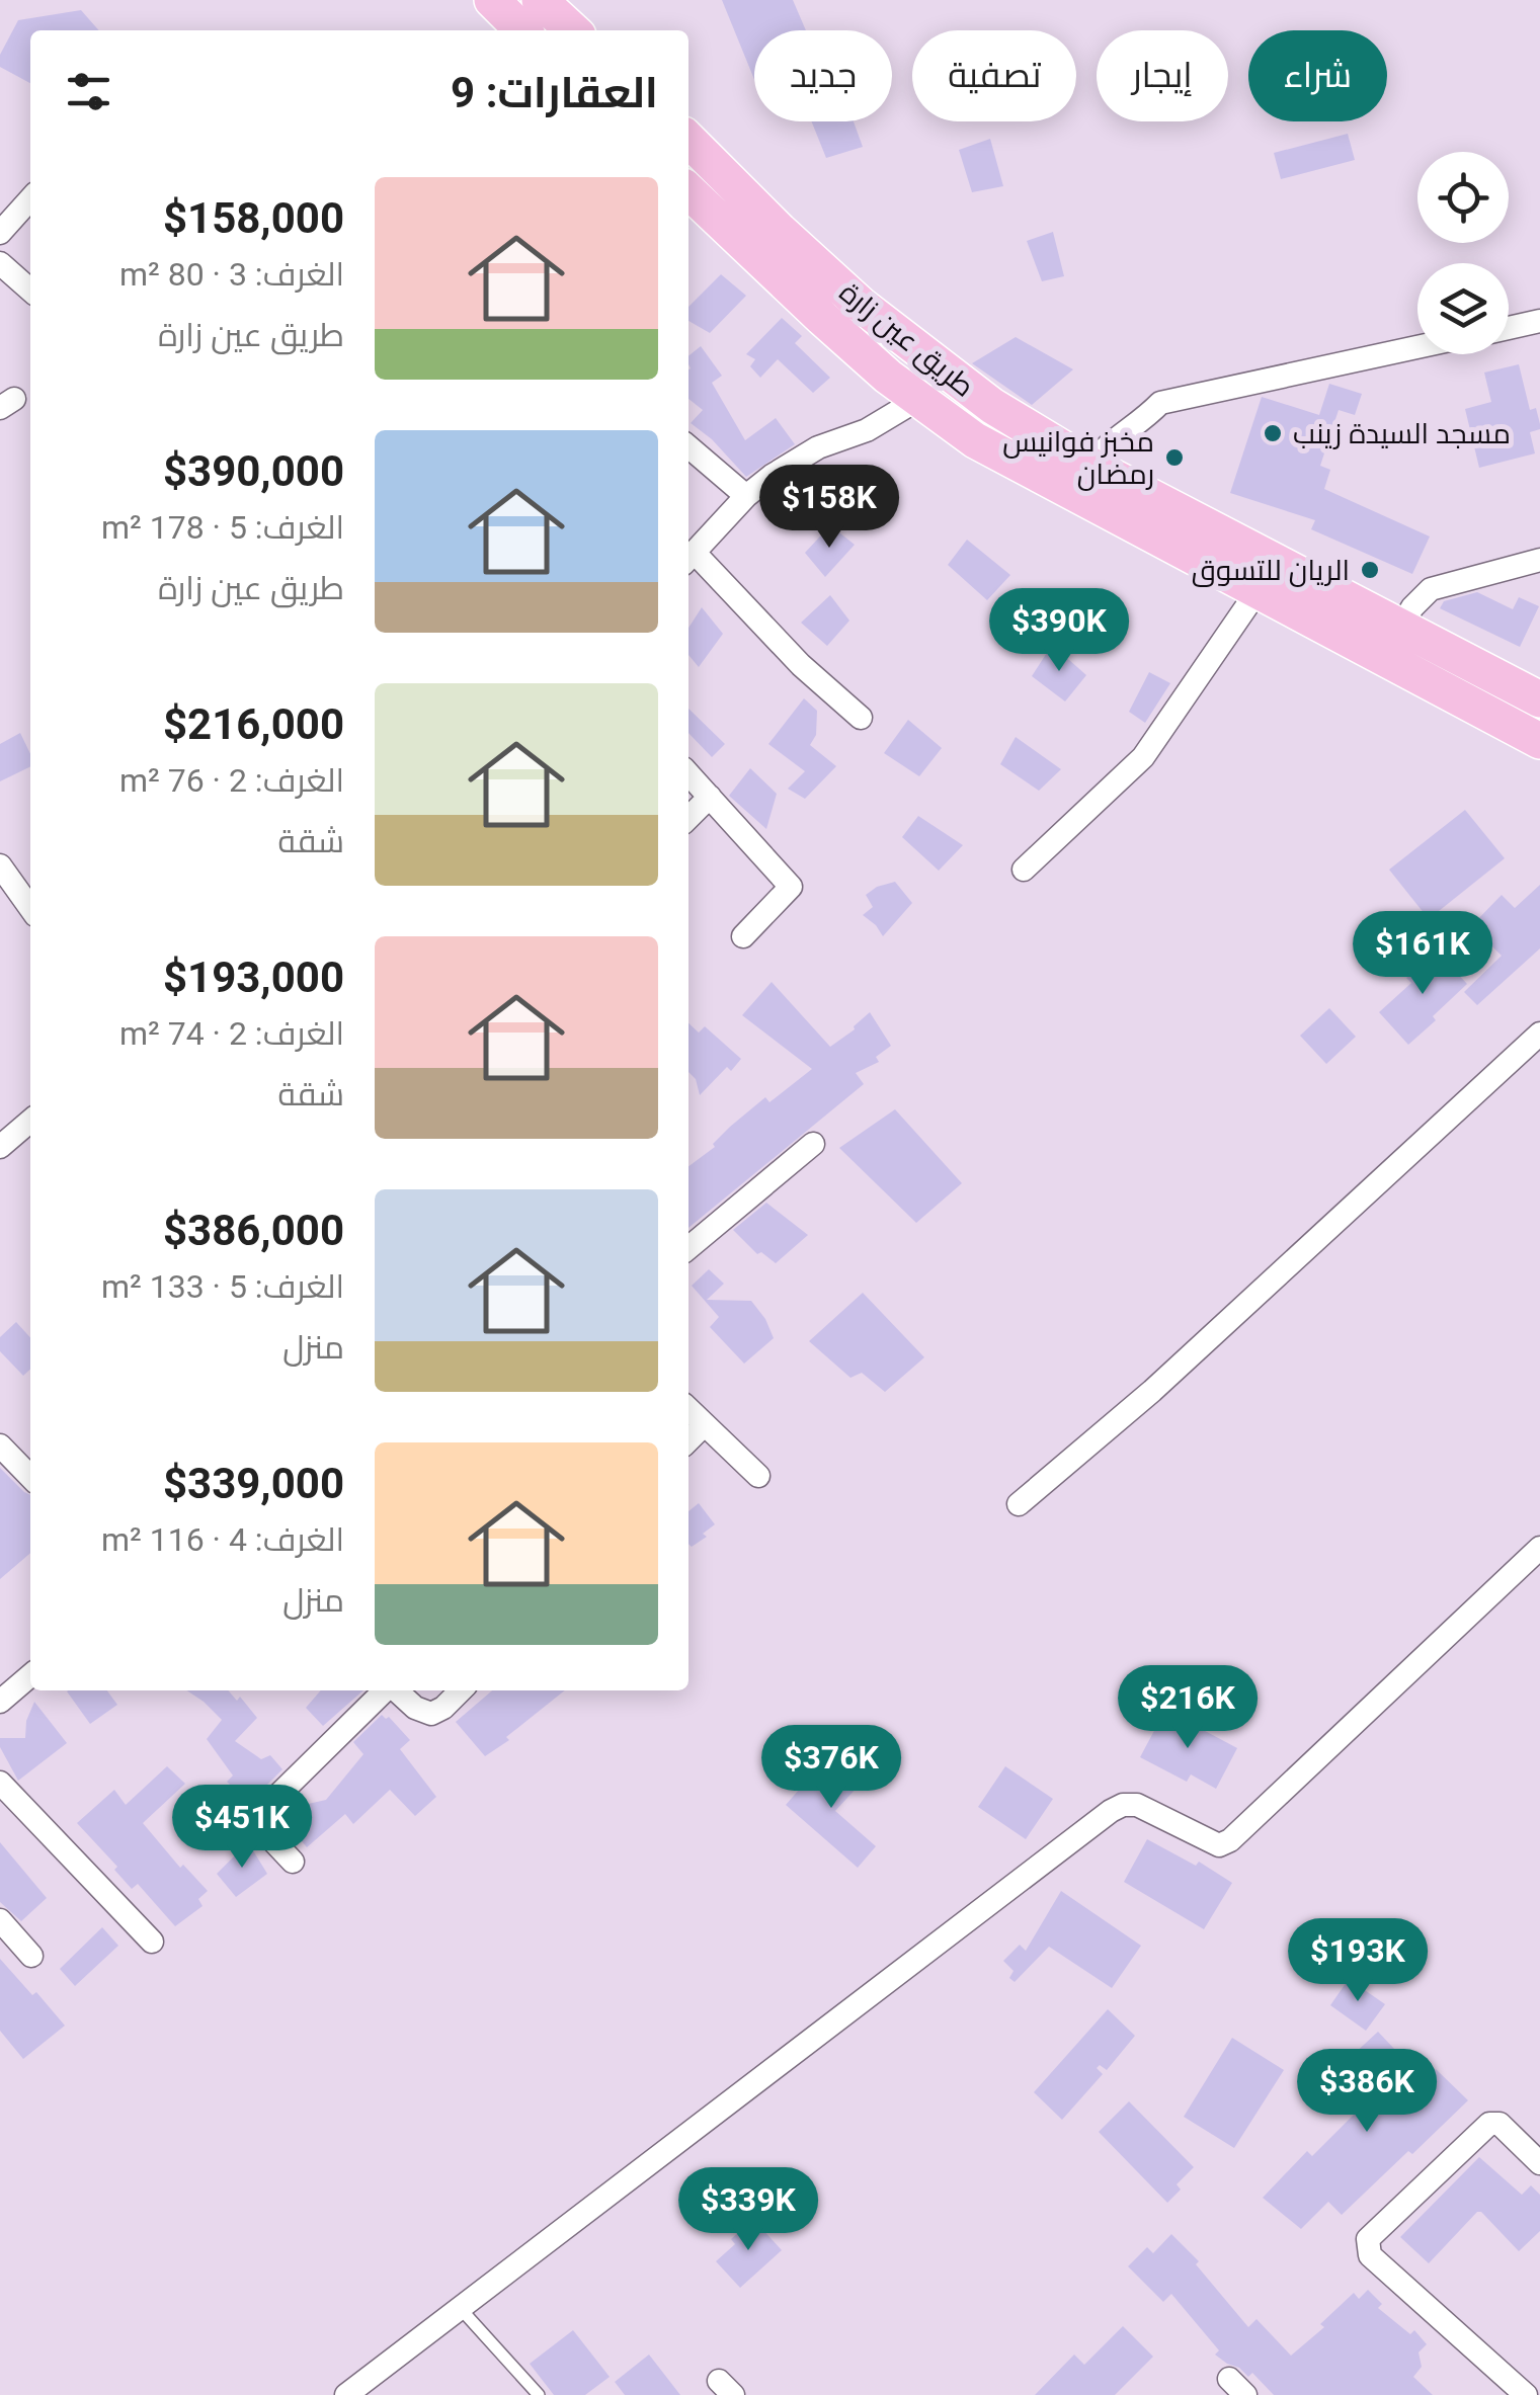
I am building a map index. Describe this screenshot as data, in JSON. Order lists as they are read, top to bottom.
{
  "streets": {
    "main road": ["طريق عين زارة"]
  },
  "places": ["مسجد السيدة زينب", "مخبز فوانيس رمضان", "الريان للتسوق"],
  "page": {
    "chip": [
      "شراء",
      "إيجار",
      "تصفية",
      "جديد"
    ],
    "heading": "العقارات: 9",
    "list": [
      {
        "name": "$158,000",
        "note": "الغرف: 3 · 80 m² · طريق عين زارة"
      },
      {
        "name": "$390,000",
        "note": "الغرف: 5 · 178 m² · طريق عين زارة"
      },
      {
        "name": "$216,000",
        "note": "الغرف: 2 · 76 m² · شقة"
      },
      {
        "name": "$193,000",
        "note": "الغرف: 2 · 74 m² · شقة"
      },
      {
        "name": "$386,000",
        "note": "الغرف: 5 · 133 m² · منزل"
      },
      {
        "name": "$339,000",
        "note": "الغرف: 4 · 116 m² · منزل"
      }
    ],
    "price": [
      "$158K",
      "$390K",
      "$161K",
      "$216K",
      "$376K",
      "$451K",
      "$193K",
      "$386K",
      "$339K"
    ]
  }
}
